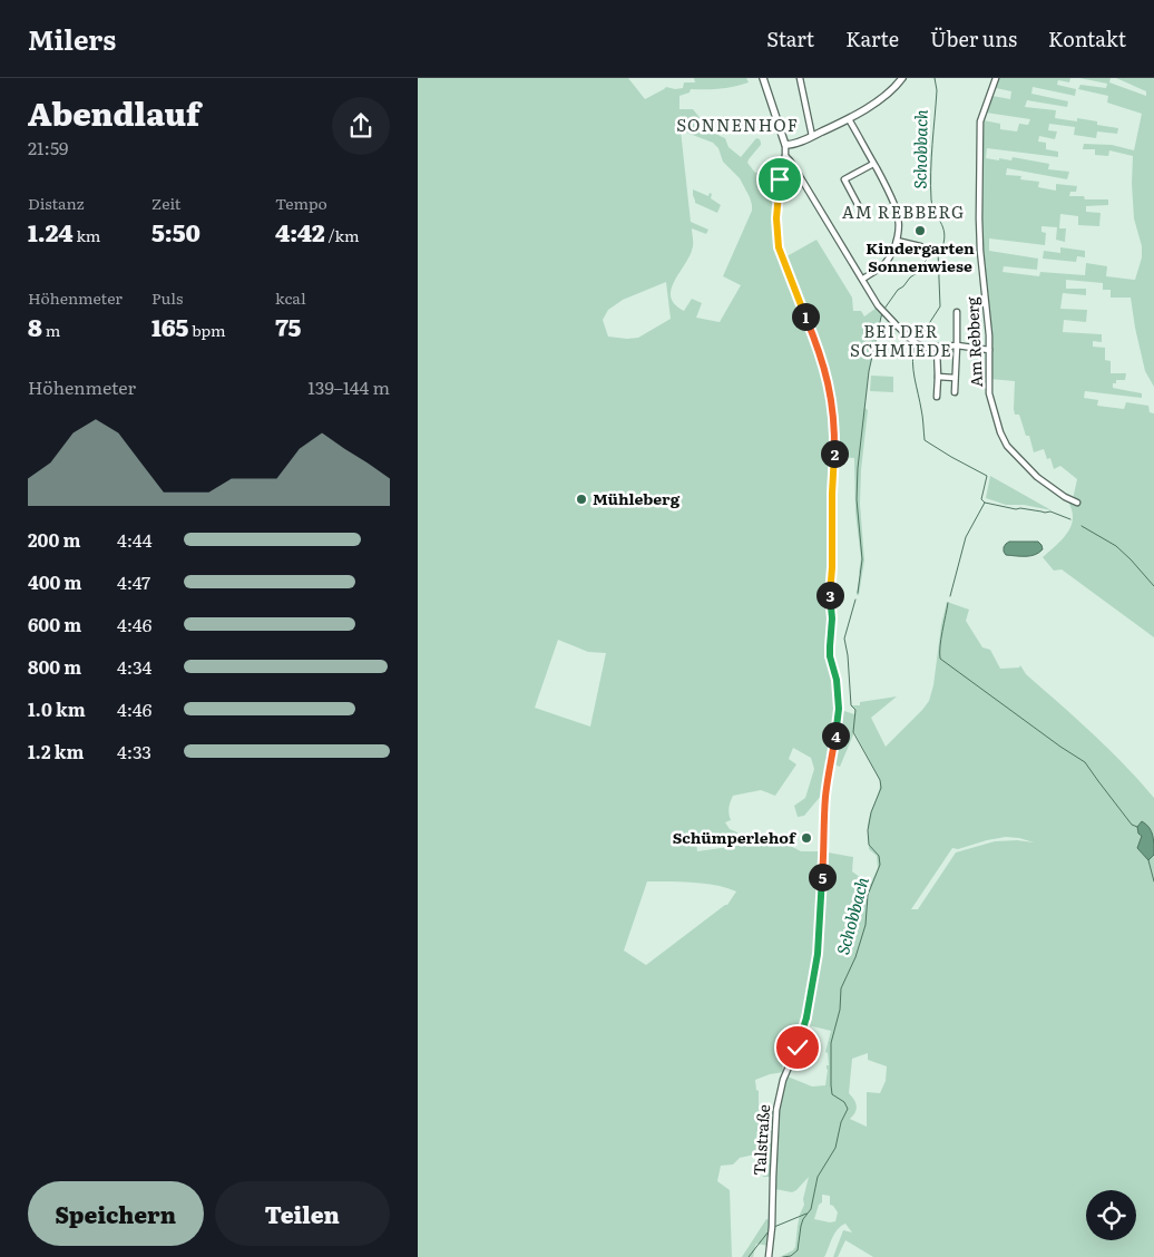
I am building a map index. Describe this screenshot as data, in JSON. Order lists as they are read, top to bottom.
{
  "streets": {
    "street": ["Am Rebberg", "Talstraße"]
  },
  "districts": ["SONNENHOF", "AM REBBERG", "BEI DER SCHMIEDE"],
  "water": ["Schobbach"],
  "places": ["Kindergarten Sonnenwiese", "Mühleberg", "Schümperlehof"],
  "page": {
    "header": "Milers",
    "nav": [
      "Start",
      "Karte",
      "Über uns",
      "Kontakt"
    ],
    "heading": ["Abendlauf", "21:59"],
    "stats": [
      ["Distanz", "1.24 km"],
      ["Zeit", "5:50"],
      ["Tempo", "4:42 /km"],
      ["Höhenmeter", "8 m"],
      ["Puls", "165 bpm"],
      ["kcal", "75"]
    ],
    "pins": [
      "1",
      "2",
      "3",
      "4",
      "5"
    ],
    "chart": ["Höhenmeter", "139–144 m"],
    "list": [
      {
        "name": "200 m",
        "note": "4:44"
      },
      {
        "name": "400 m",
        "note": "4:47"
      },
      {
        "name": "600 m",
        "note": "4:46"
      },
      {
        "name": "800 m",
        "note": "4:34"
      },
      {
        "name": "1.0 km",
        "note": "4:46"
      },
      {
        "name": "1.2 km",
        "note": "4:33"
      }
    ],
    "buttons": ["Speichern", "Teilen"]
  }
}
